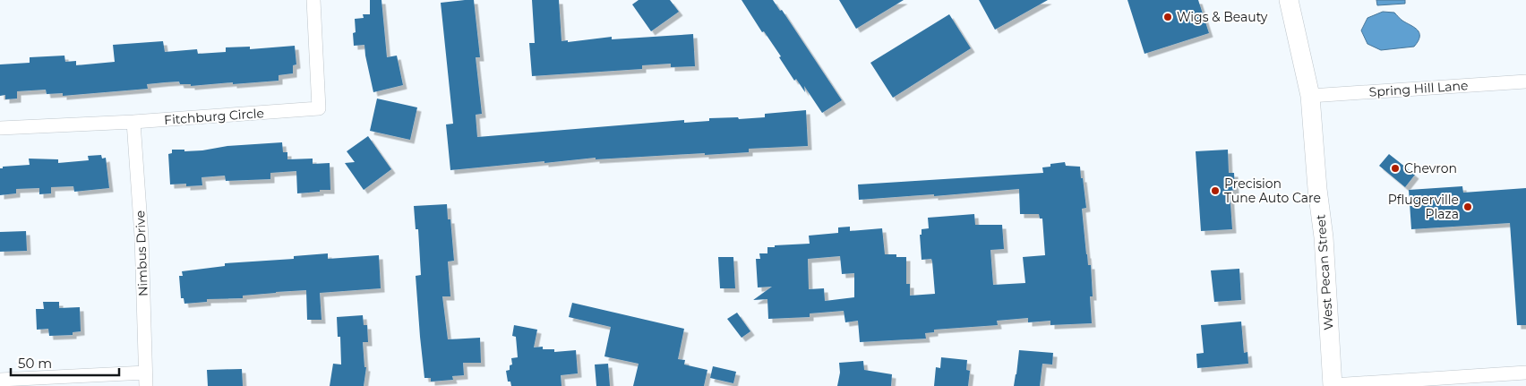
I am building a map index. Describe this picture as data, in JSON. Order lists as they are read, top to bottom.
{
  "streets": {
    "main road": ["West Pecan Street"],
    "street": ["Spring Hill Lane", "Fitchburg Circle", "Nimbus Drive"]
  },
  "crossings": [
    ["Spring Hill Lane", "West Pecan Street"],
    ["Fitchburg Circle", "Nimbus Drive"]
  ],
  "places": [
    "Wigs & Beauty",
    "Chevron",
    "Precision Tune Auto Care",
    "Pflugerville Plaza"
  ],
  "scale_bar": "50 m"
}
